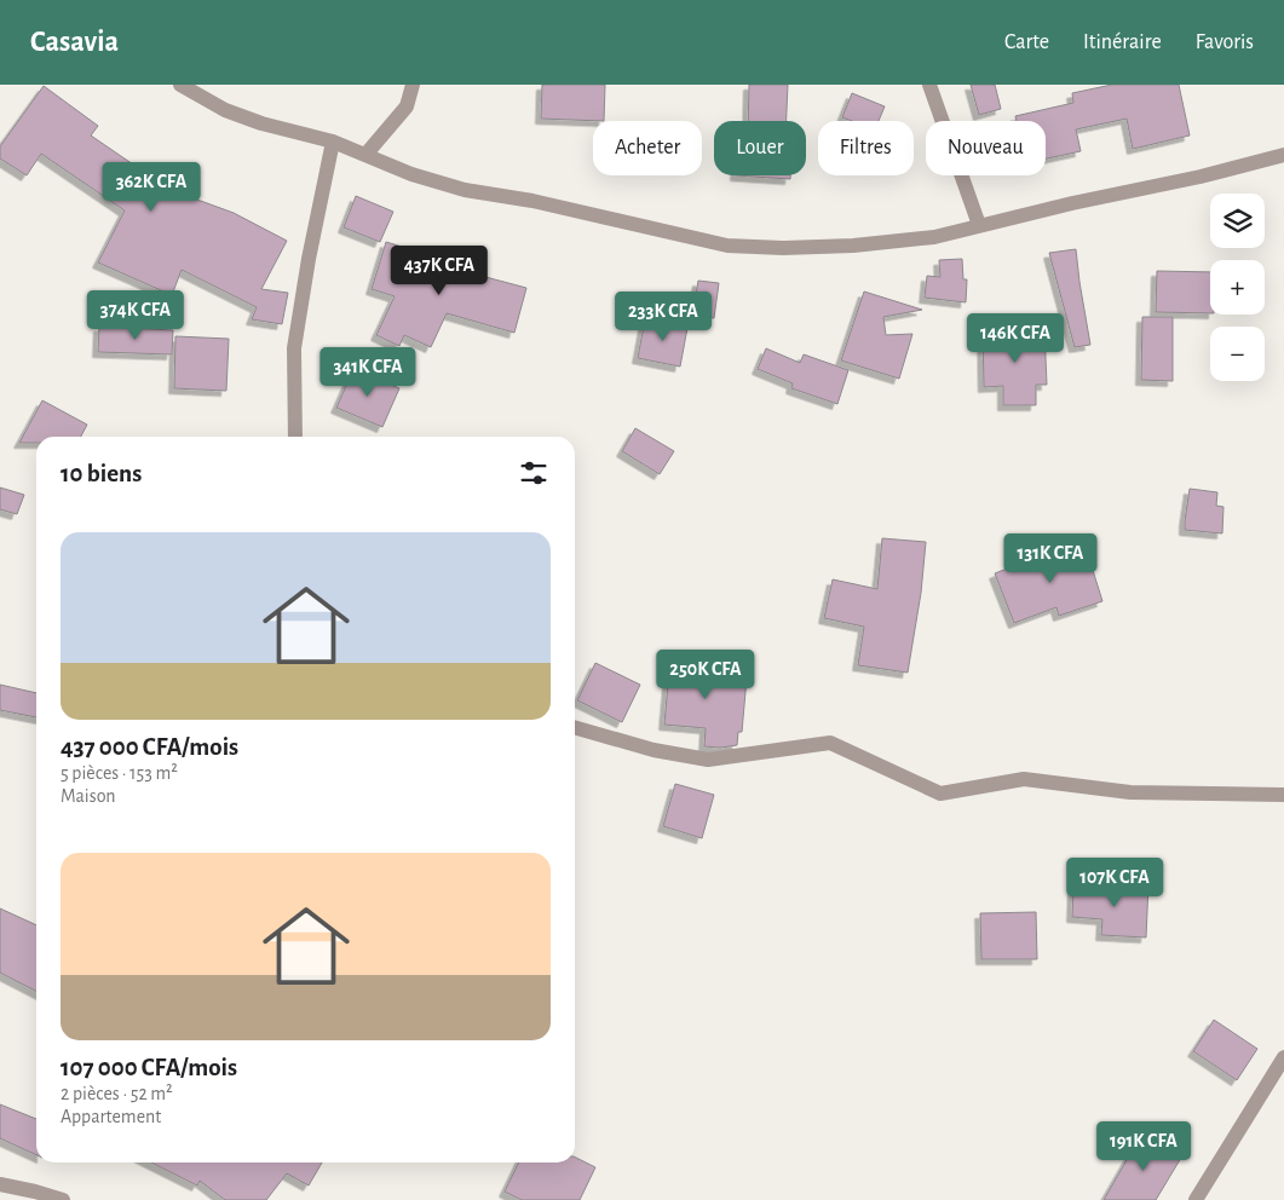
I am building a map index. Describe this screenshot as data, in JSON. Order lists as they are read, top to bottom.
{
  "page": {
    "header": "Casavia",
    "nav": ["Carte", "Itinéraire", "Favoris"],
    "chip": [
      "Acheter",
      "Louer",
      "Filtres",
      "Nouveau"
    ],
    "price": [
      "362K CFA",
      "437K CFA",
      "374K CFA",
      "233K CFA",
      "146K CFA",
      "341K CFA",
      "131K CFA",
      "250K CFA",
      "107K CFA",
      "191K CFA"
    ],
    "map_buttons": ["+", "−"],
    "heading": "10 biens",
    "list": [
      {
        "name": "437 000 CFA/mois",
        "note": "5 pièces · 153 m² · Maison"
      },
      {
        "name": "107 000 CFA/mois",
        "note": "2 pièces · 52 m² · Appartement"
      }
    ]
  }
}
